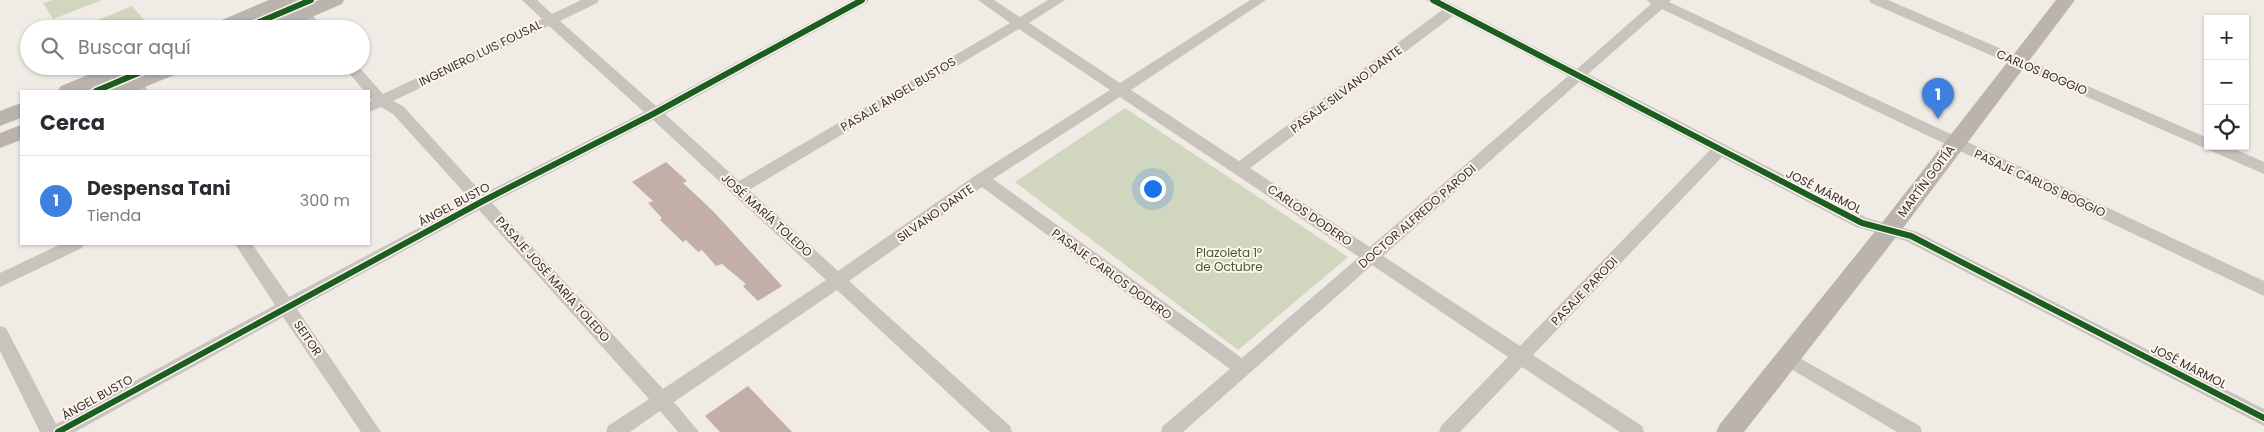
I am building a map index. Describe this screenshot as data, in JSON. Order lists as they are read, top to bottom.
{
  "streets": {
    "street": [
      "INGENIERO LUIS FOUSAL",
      "CARLOS BOGGIO",
      "PASAJE SILVANO DANTE",
      "PASAJE ÁNGEL BUSTOS",
      "MARTÍN GOITÍA",
      "PASAJE CARLOS BOGGIO",
      "JOSÉ MÁRMOL",
      "ÁNGEL BUSTO",
      "SILVANO DANTE",
      "JOSÉ MARÍA TOLEDO",
      "CARLOS DODERO",
      "DOCTOR ALFREDO PARODI",
      "PASAJE CARLOS DODERO",
      "PASAJE JOSÉ MARÍA TOLEDO",
      "PASAJE PARODI",
      "SEITOR"
    ]
  },
  "crossings": [
    ["INGENIERO LUIS FOUSAL", "JOSÉ MARÍA TOLEDO"],
    ["INGENIERO LUIS FOUSAL", "PASAJE JOSÉ MARÍA TOLEDO"],
    ["CARLOS BOGGIO", "MARTÍN GOITÍA"],
    ["PASAJE SILVANO DANTE", "JOSÉ MÁRMOL"],
    ["PASAJE SILVANO DANTE", "CARLOS DODERO"],
    ["PASAJE ÁNGEL BUSTOS", "JOSÉ MARÍA TOLEDO"],
    ["PASAJE ÁNGEL BUSTOS", "CARLOS DODERO"],
    ["MARTÍN GOITÍA", "PASAJE CARLOS BOGGIO"],
    ["MARTÍN GOITÍA", "JOSÉ MÁRMOL"],
    ["PASAJE CARLOS BOGGIO", "DOCTOR ALFREDO PARODI"],
    ["JOSÉ MÁRMOL", "DOCTOR ALFREDO PARODI"],
    ["JOSÉ MÁRMOL", "PASAJE PARODI"],
    ["ÁNGEL BUSTO", "JOSÉ MARÍA TOLEDO"],
    ["ÁNGEL BUSTO", "PASAJE JOSÉ MARÍA TOLEDO"],
    ["ÁNGEL BUSTO", "SEITOR"],
    ["SILVANO DANTE", "JOSÉ MARÍA TOLEDO"],
    ["SILVANO DANTE", "CARLOS DODERO"],
    ["SILVANO DANTE", "PASAJE CARLOS DODERO"],
    ["SILVANO DANTE", "PASAJE JOSÉ MARÍA TOLEDO"],
    ["CARLOS DODERO", "DOCTOR ALFREDO PARODI"],
    ["CARLOS DODERO", "PASAJE PARODI"],
    ["DOCTOR ALFREDO PARODI", "PASAJE CARLOS DODERO"]
  ],
  "parks": ["Plazoleta 1° de Octubre"],
  "page": {
    "map_buttons": ["+", "−"],
    "search": "Buscar aquí",
    "pins": "1",
    "heading": "Cerca",
    "list": [
      {
        "mark": "1",
        "name": "Despensa Tani",
        "note": "Tienda",
        "value": "300 m"
      }
    ]
  }
}
